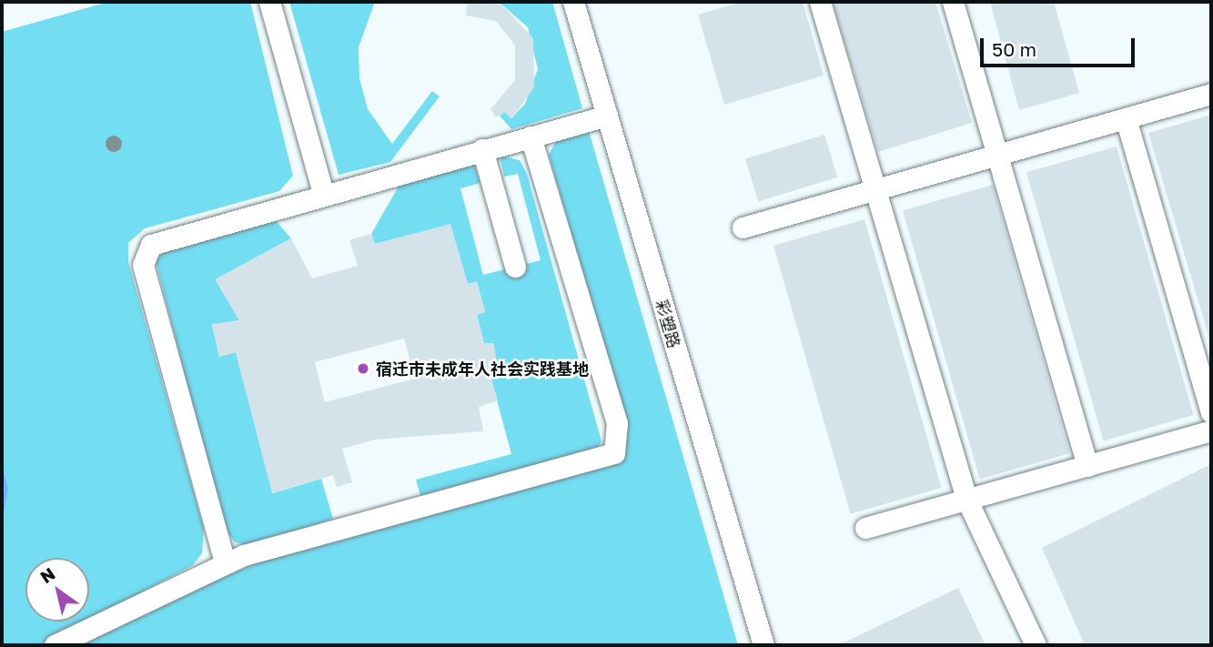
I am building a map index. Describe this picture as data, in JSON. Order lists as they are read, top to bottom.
{
  "streets": {
    "street": ["彩塑路"]
  },
  "places": ["宿迁市未成年人社会实践基地"],
  "scale_bar": "50 m",
  "north": "top left"
}
